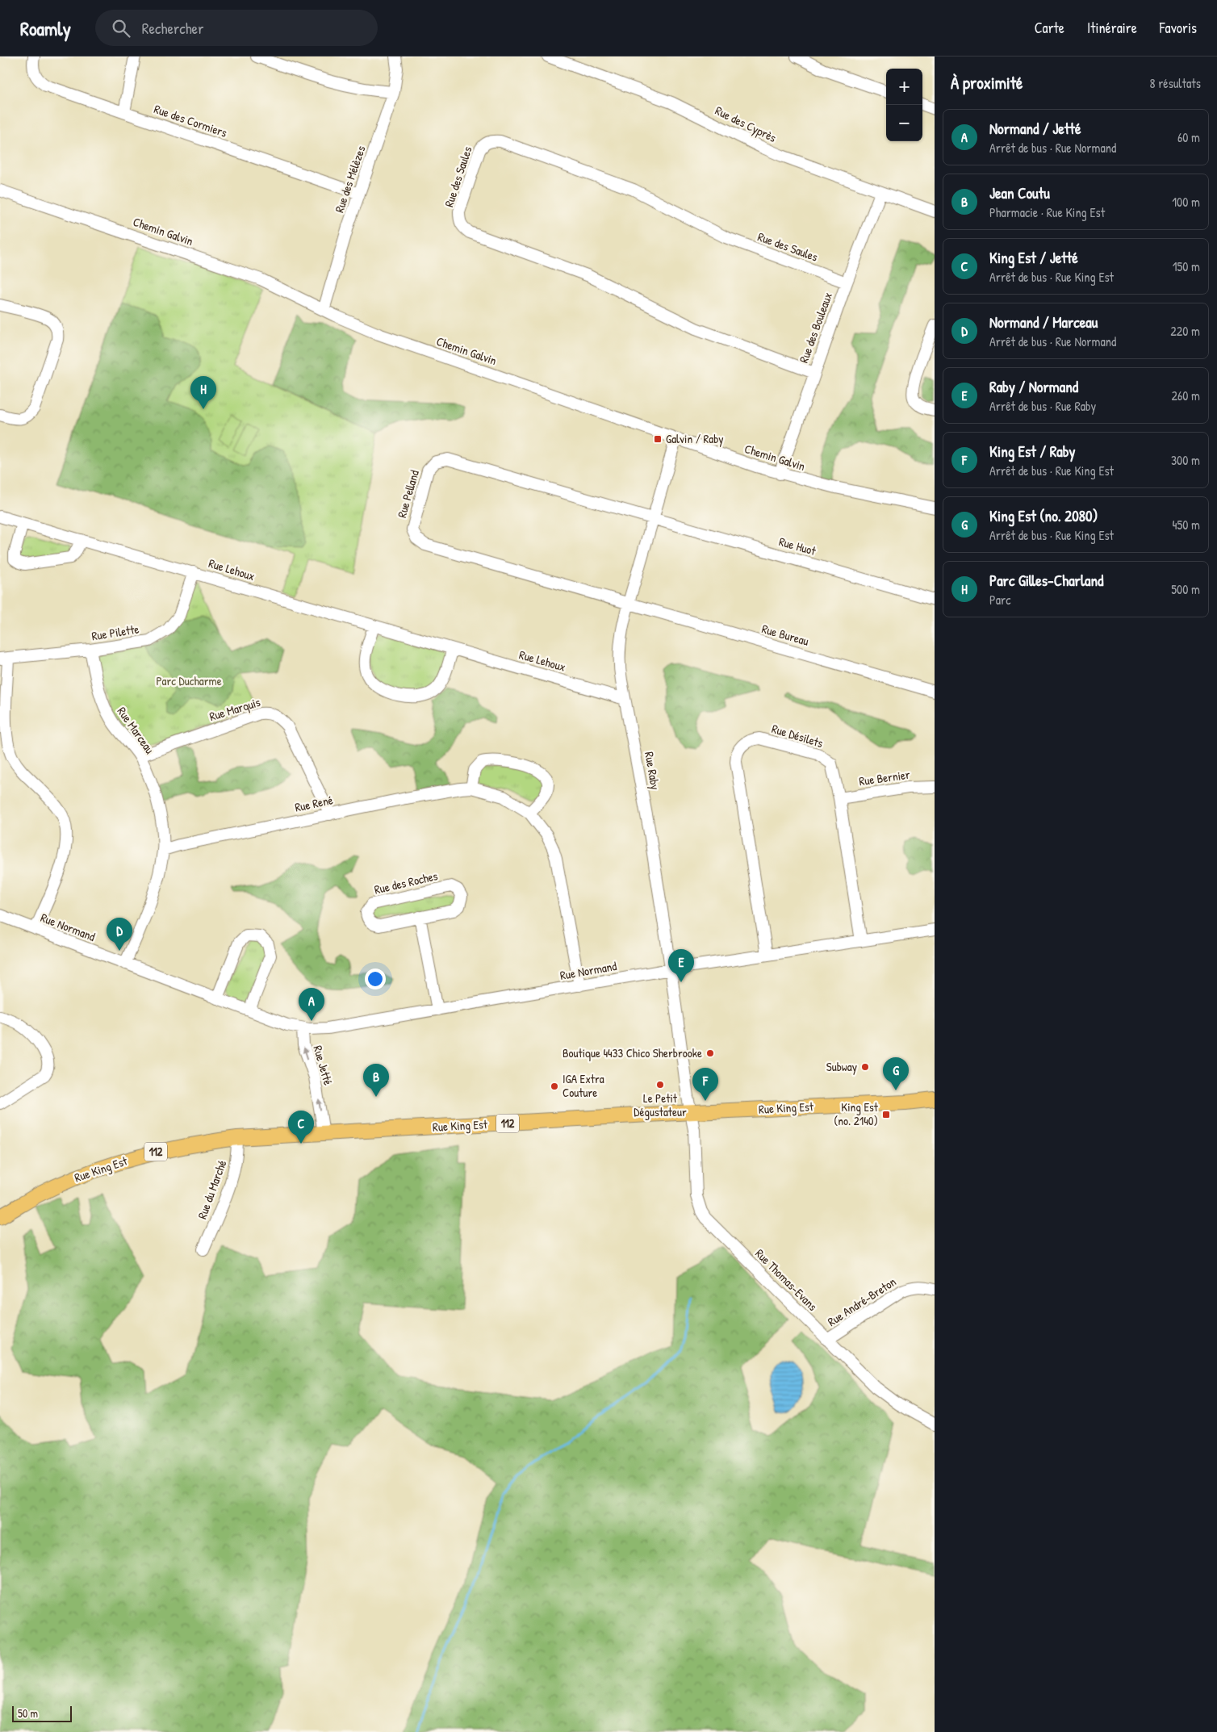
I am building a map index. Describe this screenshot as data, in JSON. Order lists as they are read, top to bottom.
{
  "streets": {
    "main road": ["Rue King Est", "112"],
    "street": [
      "Rue des Cormiers",
      "Rue des Cyprès",
      "Rue des Saules",
      "Rue des Mélèzes",
      "Chemin Galvin",
      "Rue des Bouleaux",
      "Rue Pelland",
      "Rue Huot",
      "Rue Lehoux",
      "Rue Pilette",
      "Rue Bureau",
      "Rue Marquis",
      "Rue Marceau",
      "Rue Désilets",
      "Rue Raby",
      "Rue Bernier",
      "Rue René",
      "Rue des Roches",
      "Rue Normand",
      "Rue Jetté",
      "Rue du Marché",
      "Rue Thomas-Evans",
      "Rue André-Breton"
    ]
  },
  "crossings": [
    ["Rue des Cormiers", "Rue des Mélèzes"],
    ["Rue des Cyprès", "Rue des Bouleaux"],
    ["Rue des Saules", "Rue des Bouleaux"],
    ["Rue des Mélèzes", "Chemin Galvin"],
    ["Chemin Galvin", "Rue des Bouleaux"],
    ["Chemin Galvin", "Rue Raby"],
    ["Rue Pelland", "Rue Huot"],
    ["Rue Pelland", "Rue Bureau"],
    ["Rue Pelland", "Rue Raby"],
    ["Rue Huot", "Rue Raby"],
    ["Rue Lehoux", "Rue Pilette"],
    ["Rue Lehoux", "Rue Raby"],
    ["Rue Pilette", "Rue Marceau"],
    ["Rue Bureau", "Rue Raby"],
    ["Rue Marquis", "Rue Marceau"],
    ["Rue Marquis", "Rue René"],
    ["Rue Marceau", "Rue René"],
    ["Rue Marceau", "Rue Normand"],
    ["Rue Désilets", "Rue Bernier"],
    ["Rue Désilets", "Rue Normand"],
    ["Rue Raby", "Rue Normand"],
    ["Rue Raby", "Rue King Est"],
    ["Rue Raby", "Rue Thomas-Evans"],
    ["Rue René", "Rue Normand"],
    ["Rue Normand", "Rue Jetté"],
    ["Rue Jetté", "Rue King Est"],
    ["Rue King Est", "Rue du Marché"],
    ["Rue King Est", "Rue Thomas-Evans"],
    ["Rue Thomas-Evans", "Rue André-Breton"]
  ],
  "one_way": ["Rue Jetté"],
  "parks": ["Parc Ducharme"],
  "places": {
    "transit": ["Galvin / Raby", "King Est (no. 2140)"],
    "other": [
      "Boutique 4433 Chico Sherbrooke",
      "Subway",
      "Le Petit Dégustateur",
      "IGA Extra Couture"
    ]
  },
  "scale_bar": "50 m",
  "page": {
    "header": "Roamly",
    "search": "Rechercher",
    "nav": ["Carte", "Itinéraire", "Favoris"],
    "heading": ["À proximité", "8 résultats"],
    "map_buttons": ["+", "−"],
    "list": [
      {
        "mark": "A",
        "name": "Normand / Jetté",
        "note": "Arrêt de bus · Rue Normand",
        "value": "60 m"
      },
      {
        "mark": "B",
        "name": "Jean Coutu",
        "note": "Pharmacie · Rue King Est",
        "value": "100 m"
      },
      {
        "mark": "C",
        "name": "King Est / Jetté",
        "note": "Arrêt de bus · Rue King Est",
        "value": "150 m"
      },
      {
        "mark": "D",
        "name": "Normand / Marceau",
        "note": "Arrêt de bus · Rue Normand",
        "value": "220 m"
      },
      {
        "mark": "E",
        "name": "Raby / Normand",
        "note": "Arrêt de bus · Rue Raby",
        "value": "260 m"
      },
      {
        "mark": "F",
        "name": "King Est / Raby",
        "note": "Arrêt de bus · Rue King Est",
        "value": "300 m"
      },
      {
        "mark": "G",
        "name": "King Est (no. 2080)",
        "note": "Arrêt de bus · Rue King Est",
        "value": "450 m"
      },
      {
        "mark": "H",
        "name": "Parc Gilles-Charland",
        "note": "Parc",
        "value": "500 m"
      }
    ],
    "pins": [
      "H",
      "D",
      "E",
      "A",
      "G",
      "B",
      "F",
      "C"
    ],
    "scale": "50 m"
  }
}
